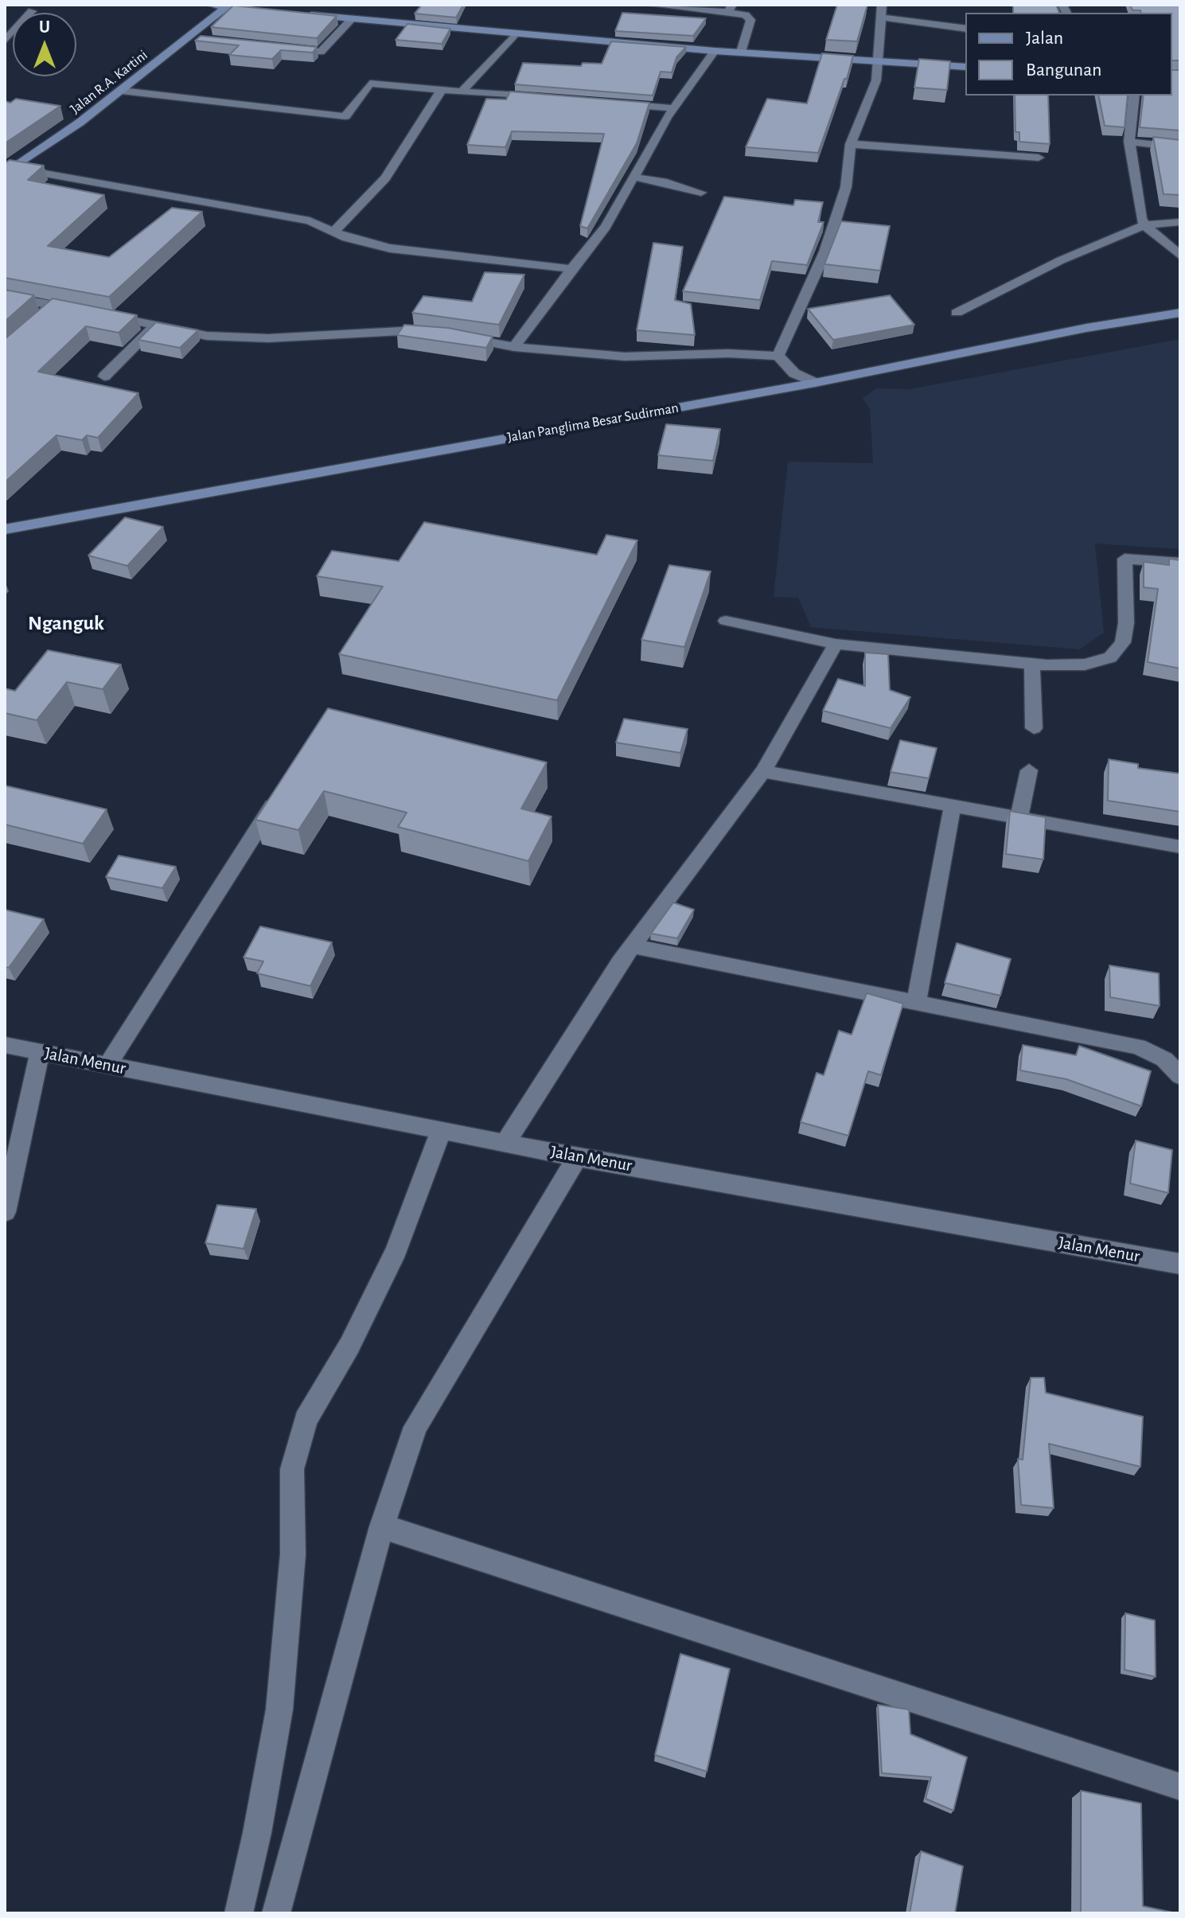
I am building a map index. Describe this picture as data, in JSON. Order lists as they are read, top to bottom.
{
  "streets": {
    "street": ["Jalan R.A. Kartini", "Jalan Panglima Besar Sudirman", "Jalan Menur"]
  },
  "districts": ["Nganguk"],
  "legend": ["Jalan", "Bangunan"],
  "north": "top"
}
